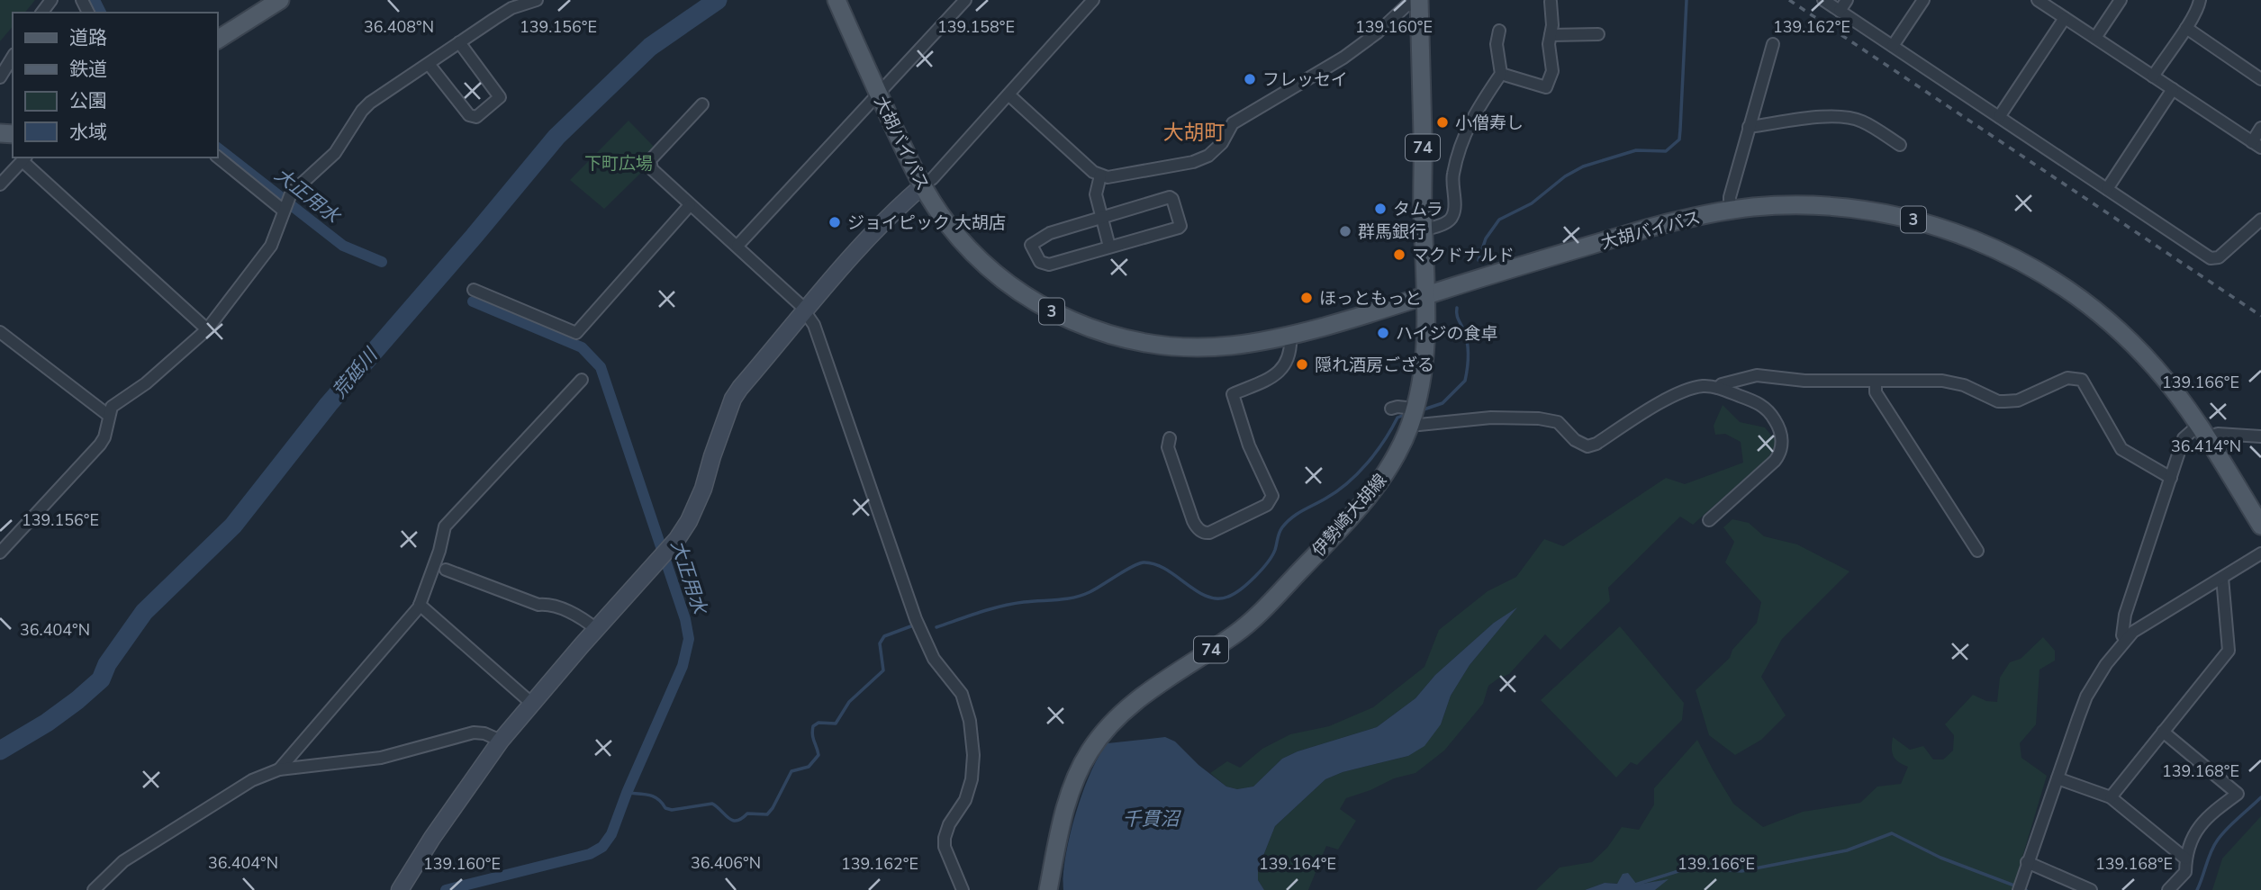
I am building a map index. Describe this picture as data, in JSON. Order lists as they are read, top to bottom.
{
  "streets": {
    "main road": [
      "大胡バイパス",
      "74",
      "3",
      "伊勢崎大胡線"
    ]
  },
  "crossings": [
    ["大胡バイパス", "伊勢崎大胡線"]
  ],
  "districts": ["大胡町"],
  "water": ["大正用水", "荒砥川", "千貫沼"],
  "parks": ["下町広場"],
  "places": [
    "フレッセイ",
    "小僧寿し",
    "タムラ",
    "ジョイピック 大胡店",
    "群馬銀行",
    "マクドナルド",
    "ほっともっと",
    "ハイジの食卓",
    "隠れ酒房ござる"
  ],
  "legend": [
    "道路",
    "鉄道",
    "公園",
    "水域"
  ],
  "coordinates": [
    "139.160°E",
    "139.162°E",
    "139.156°E",
    "139.158°E",
    "36.408°N",
    "139.166°E",
    "36.414°N",
    "36.404°N",
    "139.168°E",
    "36.406°N",
    "139.164°E"
  ]
}
